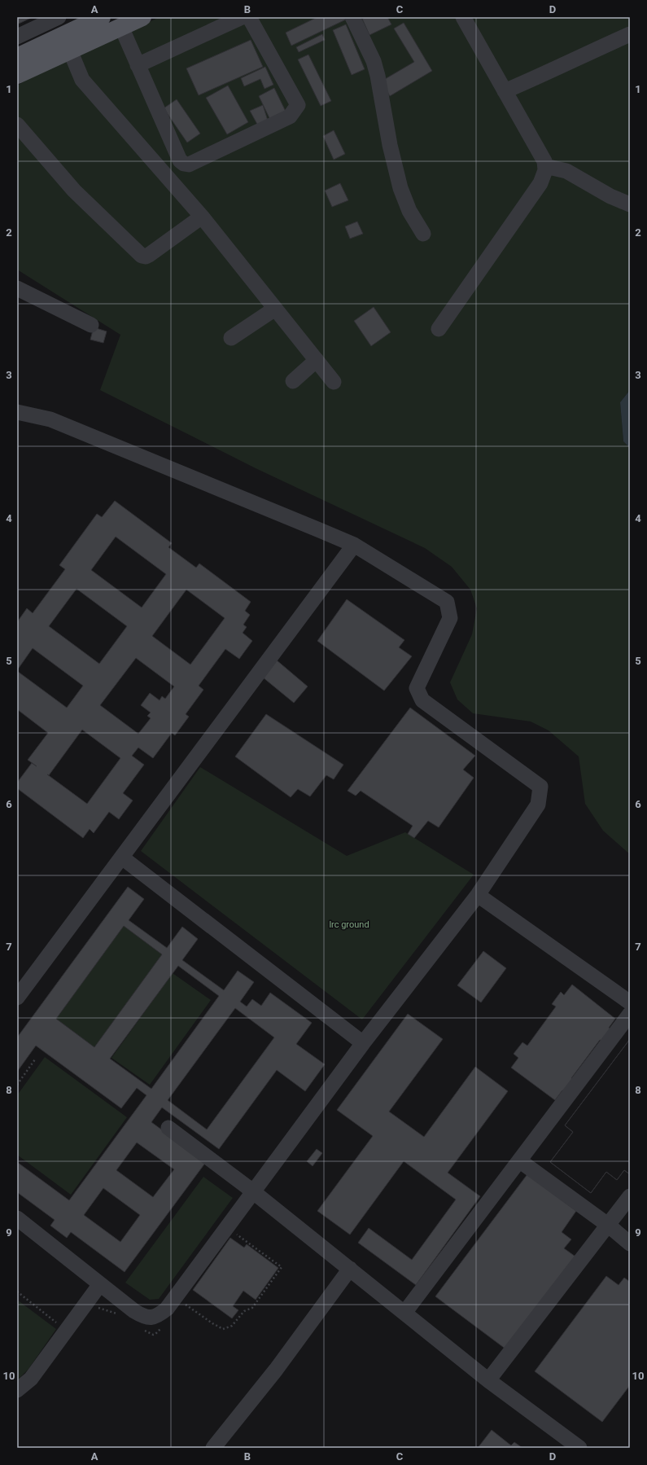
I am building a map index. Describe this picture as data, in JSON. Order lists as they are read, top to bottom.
{
  "parks": ["lrc ground"],
  "grid": {
    "columns": [
      "A",
      "B",
      "C",
      "D"
    ],
    "rows": [
      "1",
      "2",
      "3",
      "4",
      "5",
      "6",
      "7",
      "8",
      "9",
      "10"
    ]
  }
}
